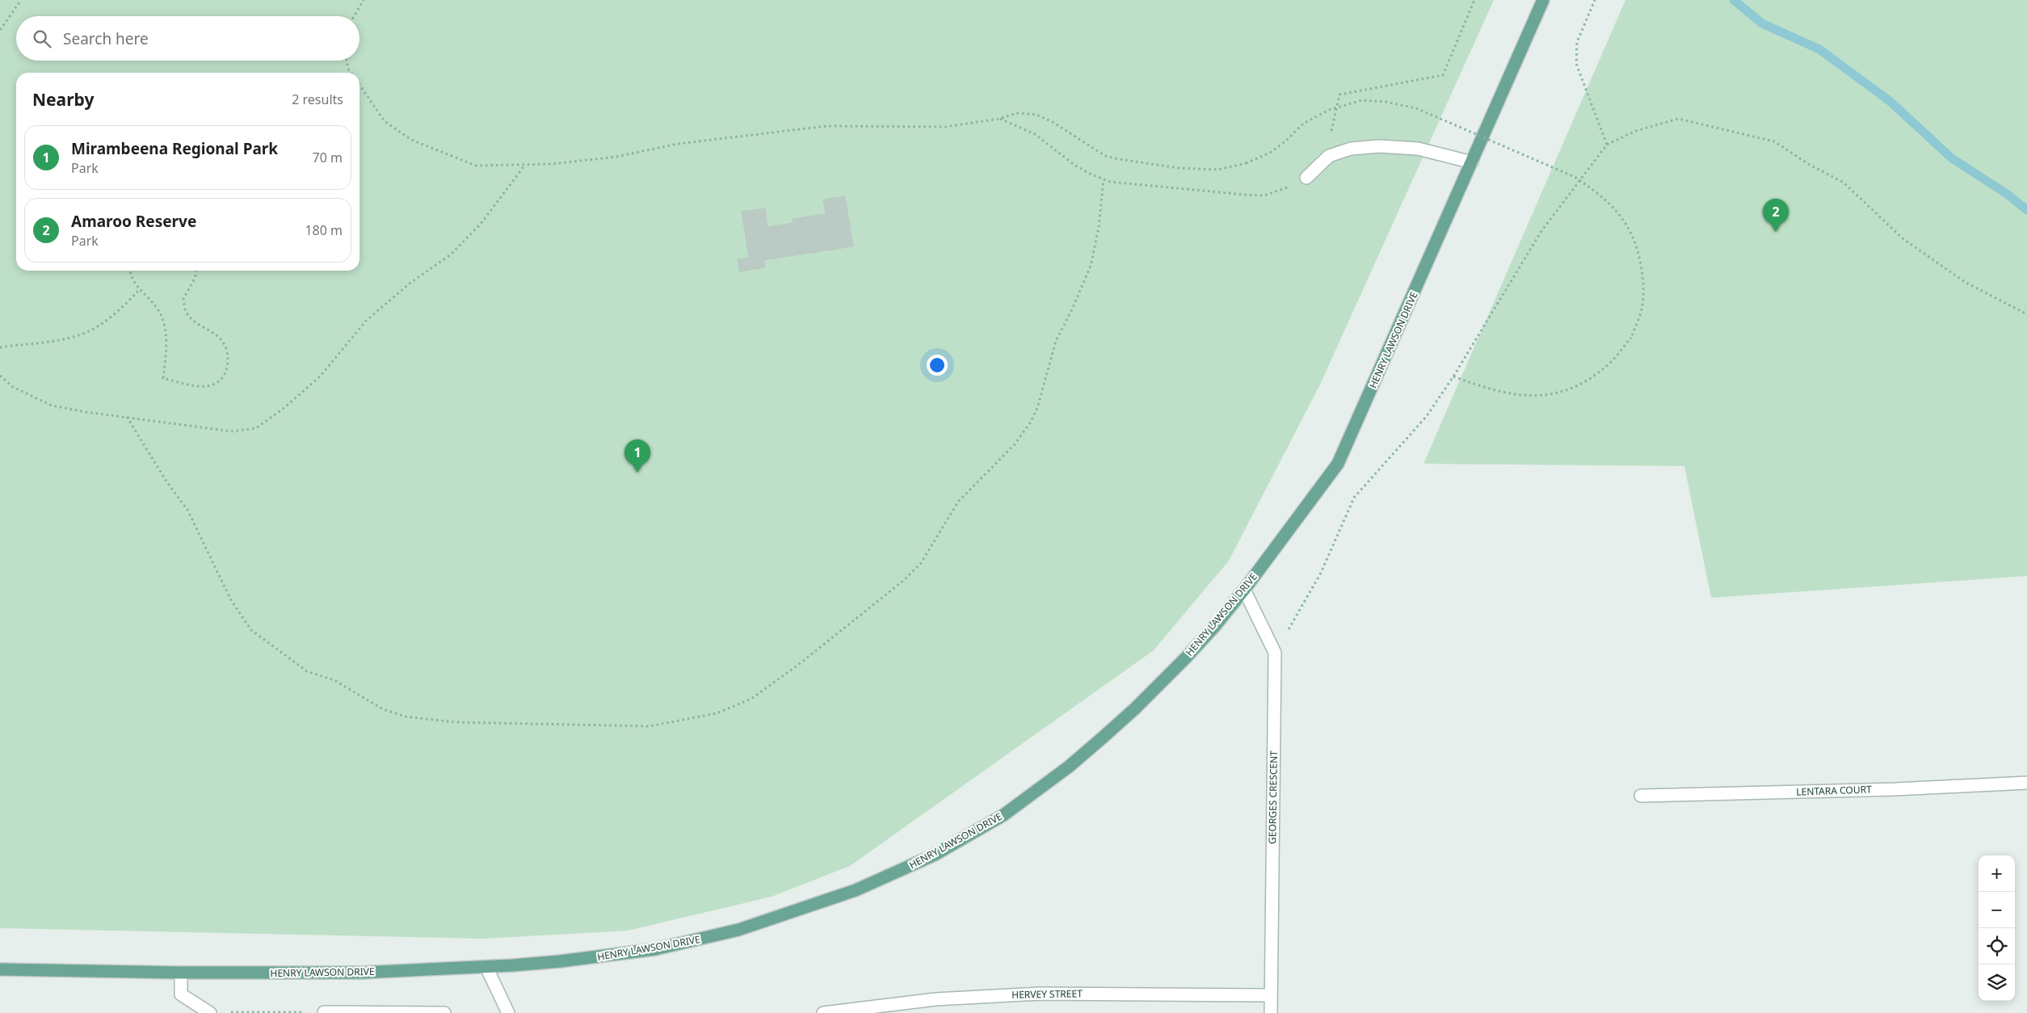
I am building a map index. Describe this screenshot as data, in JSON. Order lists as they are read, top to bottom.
{
  "streets": {
    "main road": ["HENRY LAWSON DRIVE"],
    "street": ["LENTARA COURT", "GEORGES CRESCENT", "HERVEY STREET"]
  },
  "crossings": [
    ["HENRY LAWSON DRIVE", "GEORGES CRESCENT"],
    ["GEORGES CRESCENT", "HERVEY STREET"]
  ],
  "page": {
    "search": "Search here",
    "heading": ["Nearby", "2 results"],
    "list": [
      {
        "mark": "1",
        "name": "Mirambeena Regional Park",
        "note": "Park",
        "value": "70 m"
      },
      {
        "mark": "2",
        "name": "Amaroo Reserve",
        "note": "Park",
        "value": "180 m"
      }
    ],
    "pins": ["2", "1"],
    "map_buttons": ["+", "−"]
  }
}
